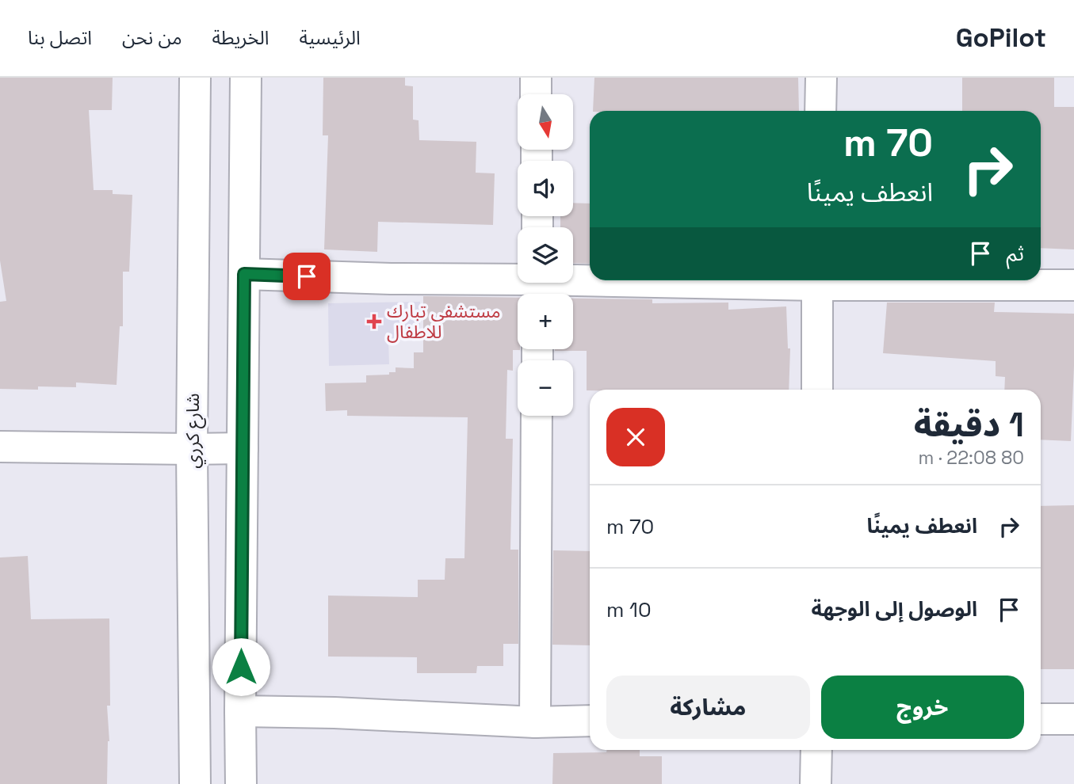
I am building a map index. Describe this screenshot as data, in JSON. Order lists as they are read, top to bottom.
{
  "streets": {
    "street": ["شارع كرري"]
  },
  "places": {
    "health": ["مستشفى تبارك للاطفال"]
  },
  "north": "bottom",
  "page": {
    "header": "GoPilot",
    "nav": [
      "الرئيسية",
      "الخريطة",
      "من نحن",
      "اتصل بنا"
    ],
    "map_buttons": ["+", "−"],
    "turn": ["70 m", "انعطف يمينًا"],
    "then": "ثم",
    "heading": ["1 دقيقة", "80 m · 22:08"],
    "list": [
      {
        "name": "انعطف يمينًا",
        "value": "70 m"
      },
      {
        "name": "الوصول إلى الوجهة",
        "value": "10 m"
      }
    ],
    "buttons": ["خروج", "مشاركة"]
  }
}
